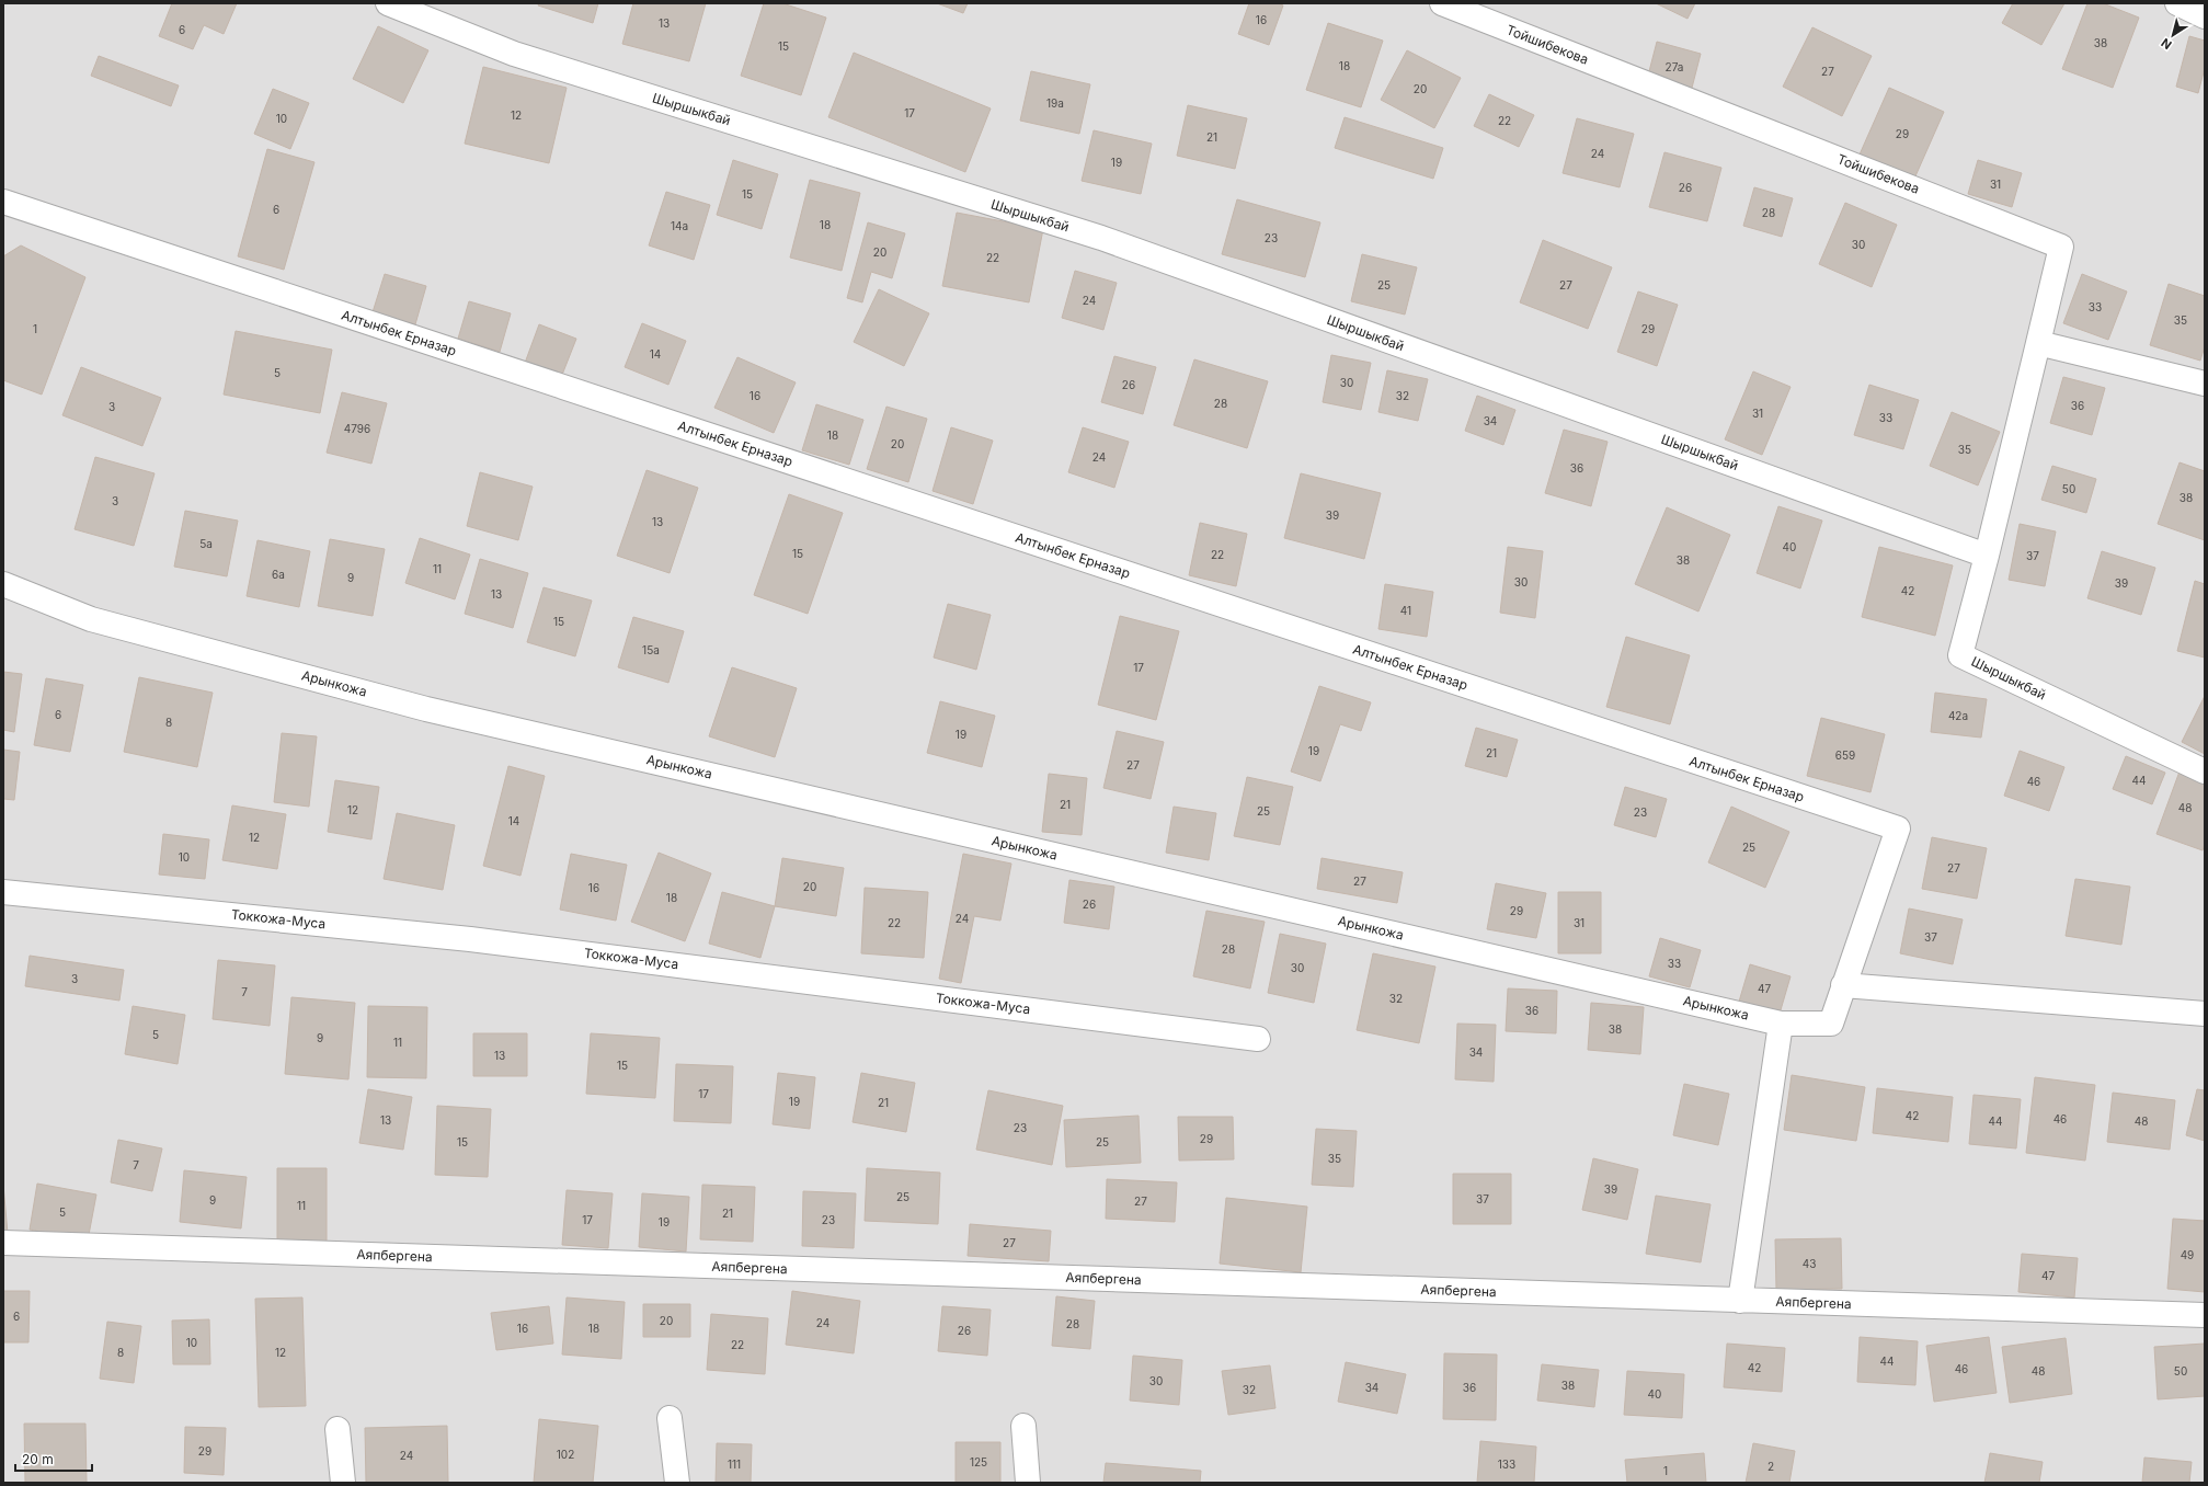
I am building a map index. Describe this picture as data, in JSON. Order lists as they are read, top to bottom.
{
  "streets": {
    "street": [
      "Тойшибекова",
      "Шыршыкбай",
      "Алтынбек Ерназар",
      "Арынкожа",
      "Токкожа-Муса",
      "Аяпбергена"
    ]
  },
  "crossings": [
    ["Алтынбек Ерназар", "Арынкожа"]
  ],
  "house_numbers": [
    "16",
    "13",
    "6",
    "38",
    "15",
    "18",
    "27а",
    "27",
    "20",
    "19а",
    "17",
    "12",
    "10",
    "22",
    "29",
    "21",
    "24",
    "19",
    "31",
    "26",
    "15",
    "6",
    "28",
    "18",
    "14а",
    "23",
    "30",
    "20",
    "22",
    "25",
    "27",
    "24",
    "33",
    "35",
    "1",
    "29",
    "14",
    "5",
    "30",
    "26",
    "16",
    "32",
    "28",
    "36",
    "3",
    "31",
    "33",
    "34",
    "4796",
    "18",
    "20",
    "35",
    "24",
    "36",
    "50",
    "38",
    "3",
    "39",
    "13",
    "5а",
    "40",
    "15",
    "22",
    "37",
    "38",
    "11",
    "6а",
    "9",
    "30",
    "39",
    "42",
    "13",
    "41",
    "15",
    "15а",
    "17",
    "6",
    "42а",
    "8",
    "19",
    "19",
    "21",
    "659",
    "27",
    "44",
    "46",
    "21",
    "48",
    "12",
    "25",
    "23",
    "14",
    "12",
    "25",
    "10",
    "27",
    "27",
    "20",
    "16",
    "18",
    "26",
    "29",
    "24",
    "22",
    "31",
    "37",
    "28",
    "33",
    "30",
    "3",
    "47",
    "7",
    "32",
    "36",
    "38",
    "5",
    "9",
    "11",
    "34",
    "13",
    "15",
    "17",
    "19",
    "21",
    "42",
    "46",
    "13",
    "44",
    "48",
    "23",
    "29",
    "15",
    "25",
    "35",
    "7",
    "39",
    "25",
    "37",
    "9",
    "27",
    "11",
    "5",
    "21",
    "17",
    "23",
    "19",
    "27",
    "49",
    "43",
    "47",
    "6",
    "20",
    "24",
    "28",
    "16",
    "18",
    "26",
    "10",
    "22",
    "8",
    "12",
    "44",
    "42",
    "46",
    "48",
    "50",
    "30",
    "38",
    "34",
    "36",
    "32",
    "40",
    "29",
    "102",
    "24",
    "125",
    "111",
    "133",
    "2",
    "1"
  ],
  "scale_bar": "20 m",
  "north": "bottom left"
}
